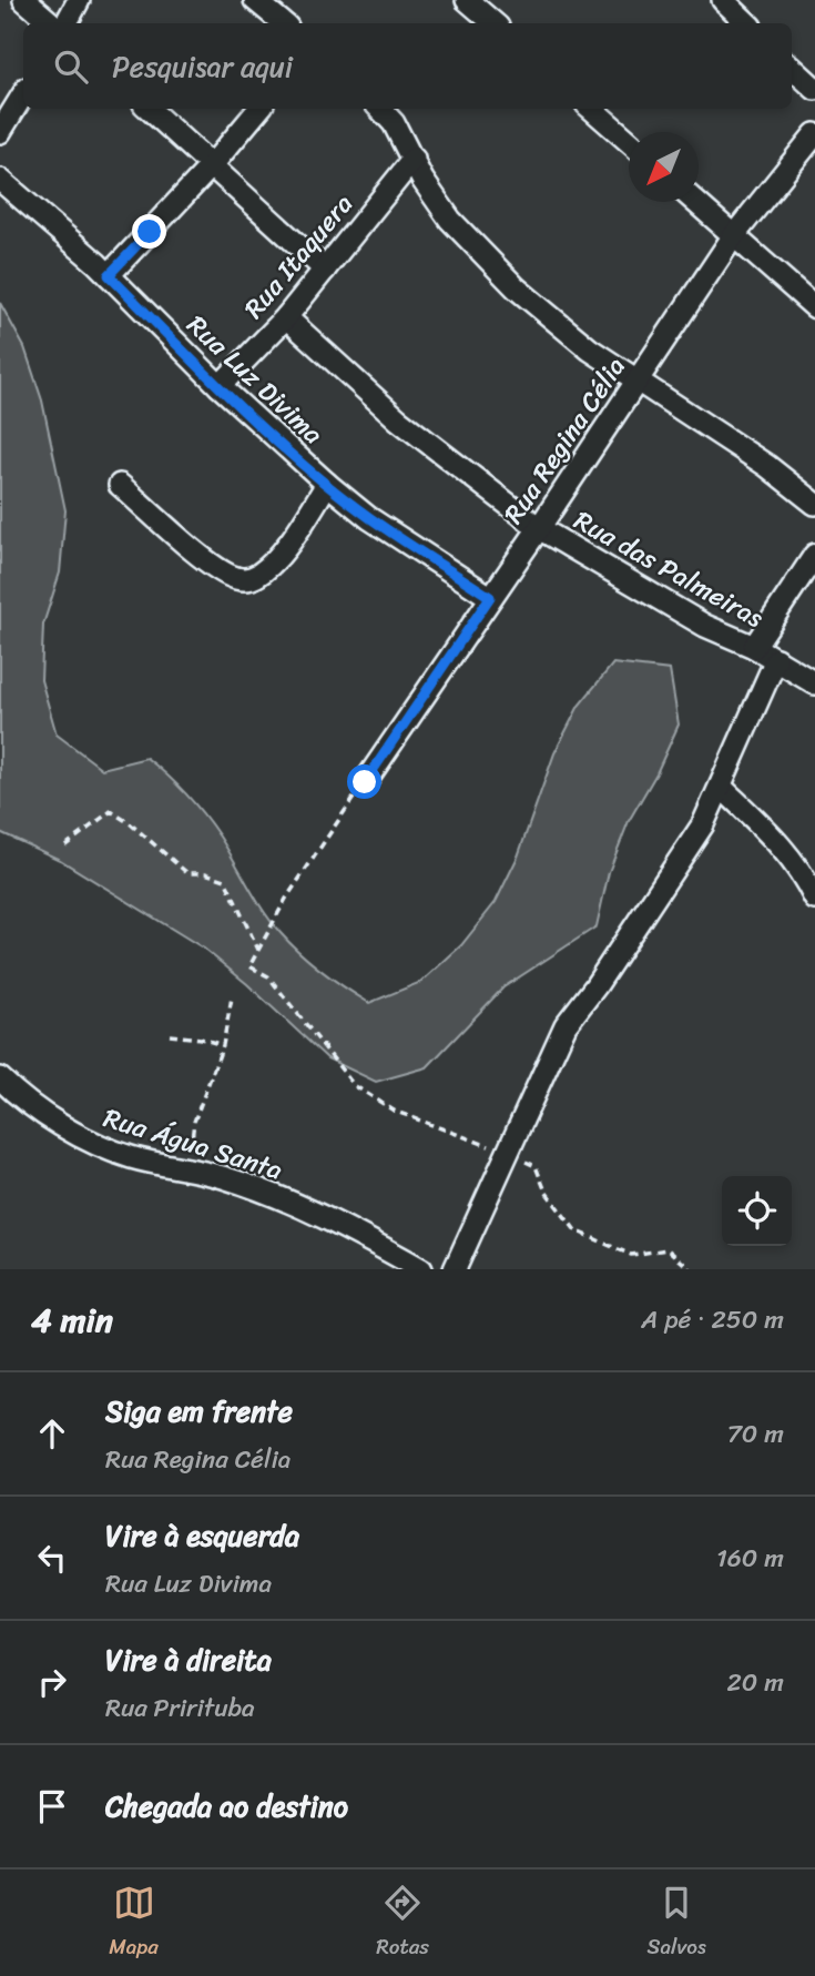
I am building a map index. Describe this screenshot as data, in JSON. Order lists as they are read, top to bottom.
{
  "streets": {
    "street": [
      "Rua Itaquera",
      "Rua Luz Divima",
      "Rua Regina Célia",
      "Rua das Palmeiras",
      "Rua Água Santa"
    ]
  },
  "crossings": [
    ["Rua Itaquera", "Rua Luz Divima"],
    ["Rua Itaquera", "Rua das Palmeiras"],
    ["Rua Luz Divima", "Rua Regina Célia"],
    ["Rua Regina Célia", "Rua das Palmeiras"]
  ],
  "north": "bottom left",
  "page": {
    "search": "Pesquisar aqui",
    "heading": ["4 min", "A pé · 250 m"],
    "list": [
      ["Siga em frente", "Rua Regina Célia", "70 m"],
      ["Vire à esquerda", "Rua Luz Divima", "160 m"],
      ["Vire à direita", "Rua Prirituba", "20 m"],
      "Chegada ao destino"
    ],
    "nav": ["Mapa", "Rotas", "Salvos"]
  }
}
